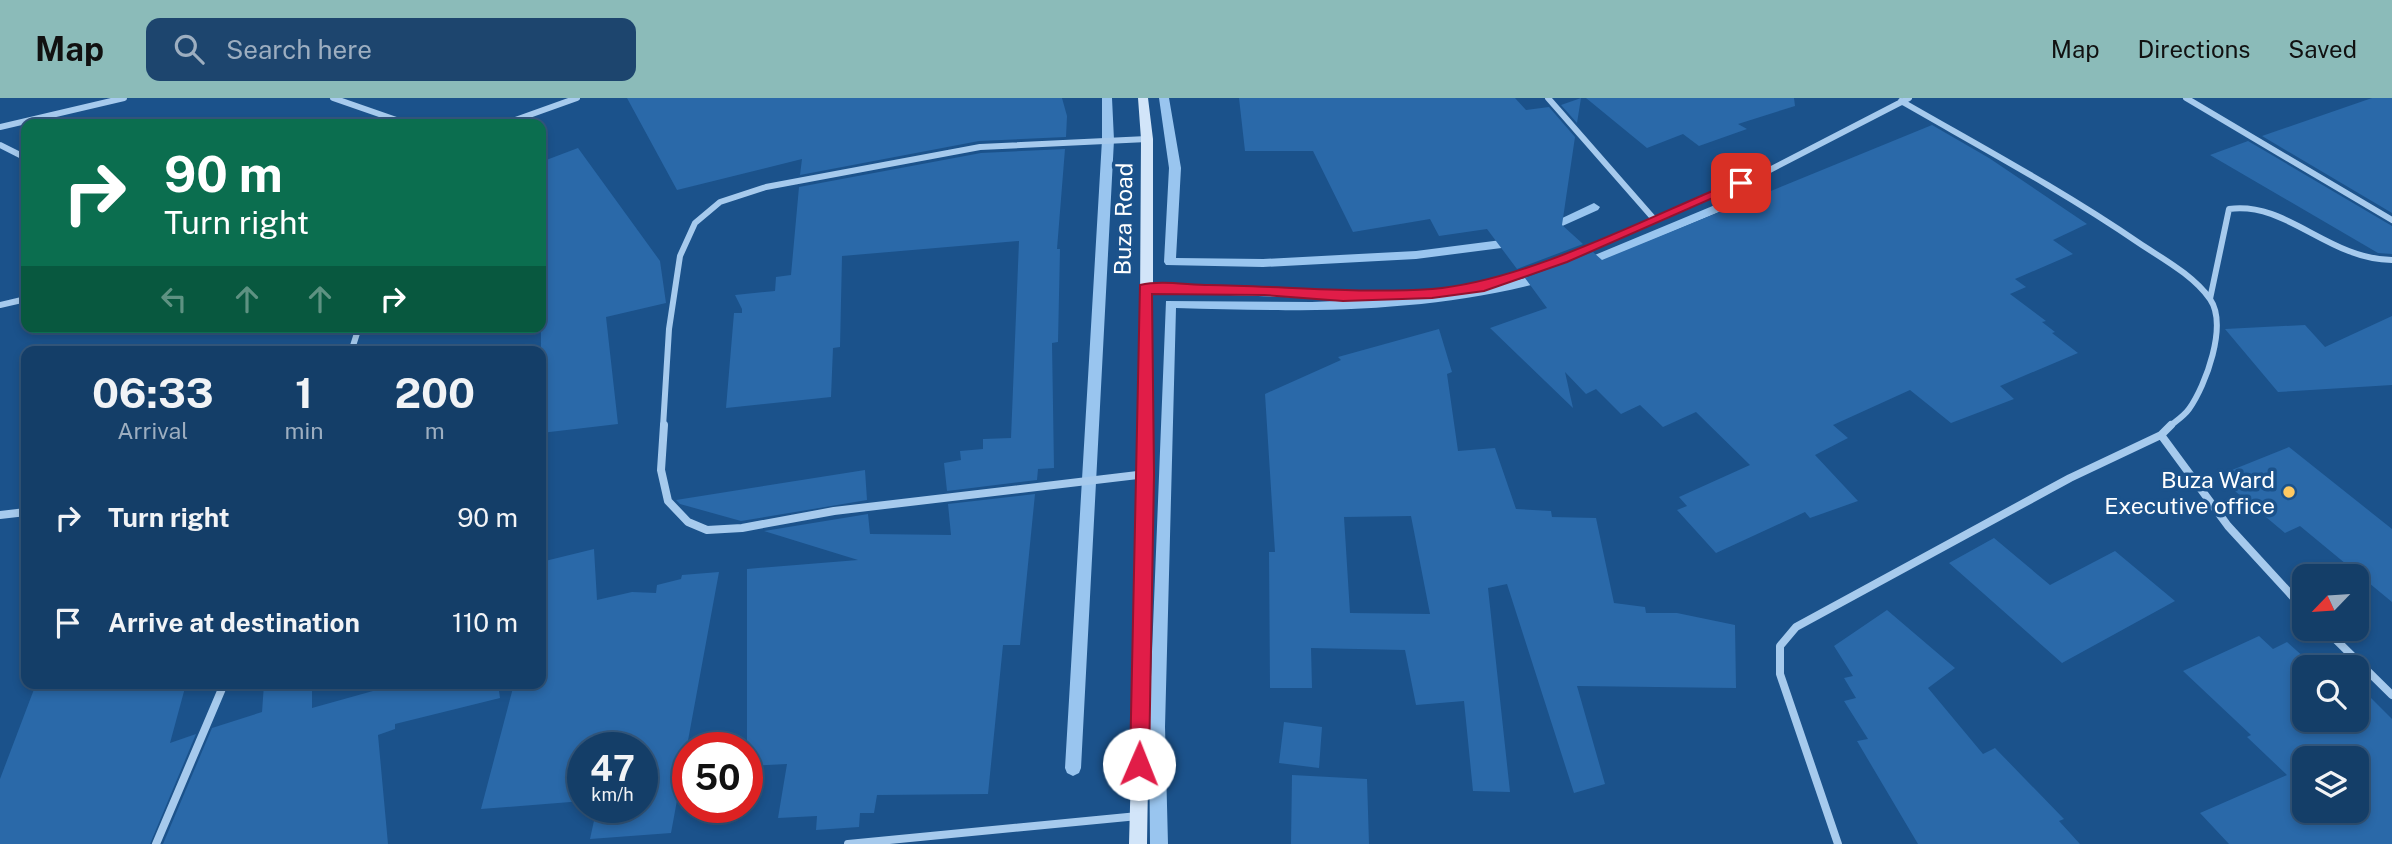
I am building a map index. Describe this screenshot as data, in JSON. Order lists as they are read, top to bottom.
{
  "streets": {
    "main road": ["Buza Road"]
  },
  "places": ["Buza Ward Executive office"],
  "north": "bottom left",
  "page": {
    "header": "Map",
    "search": "Search here",
    "nav": ["Map", "Directions", "Saved"],
    "turn": ["90 m", "Turn right"],
    "eta": [
      "06:33",
      "Arrival",
      "1",
      "min",
      "200",
      "m"
    ],
    "list": [
      {
        "name": "Turn right",
        "value": "90 m"
      },
      {
        "name": "Arrive at destination",
        "value": "110 m"
      }
    ],
    "speed": "47 km/h",
    "limit": "50"
  }
}
